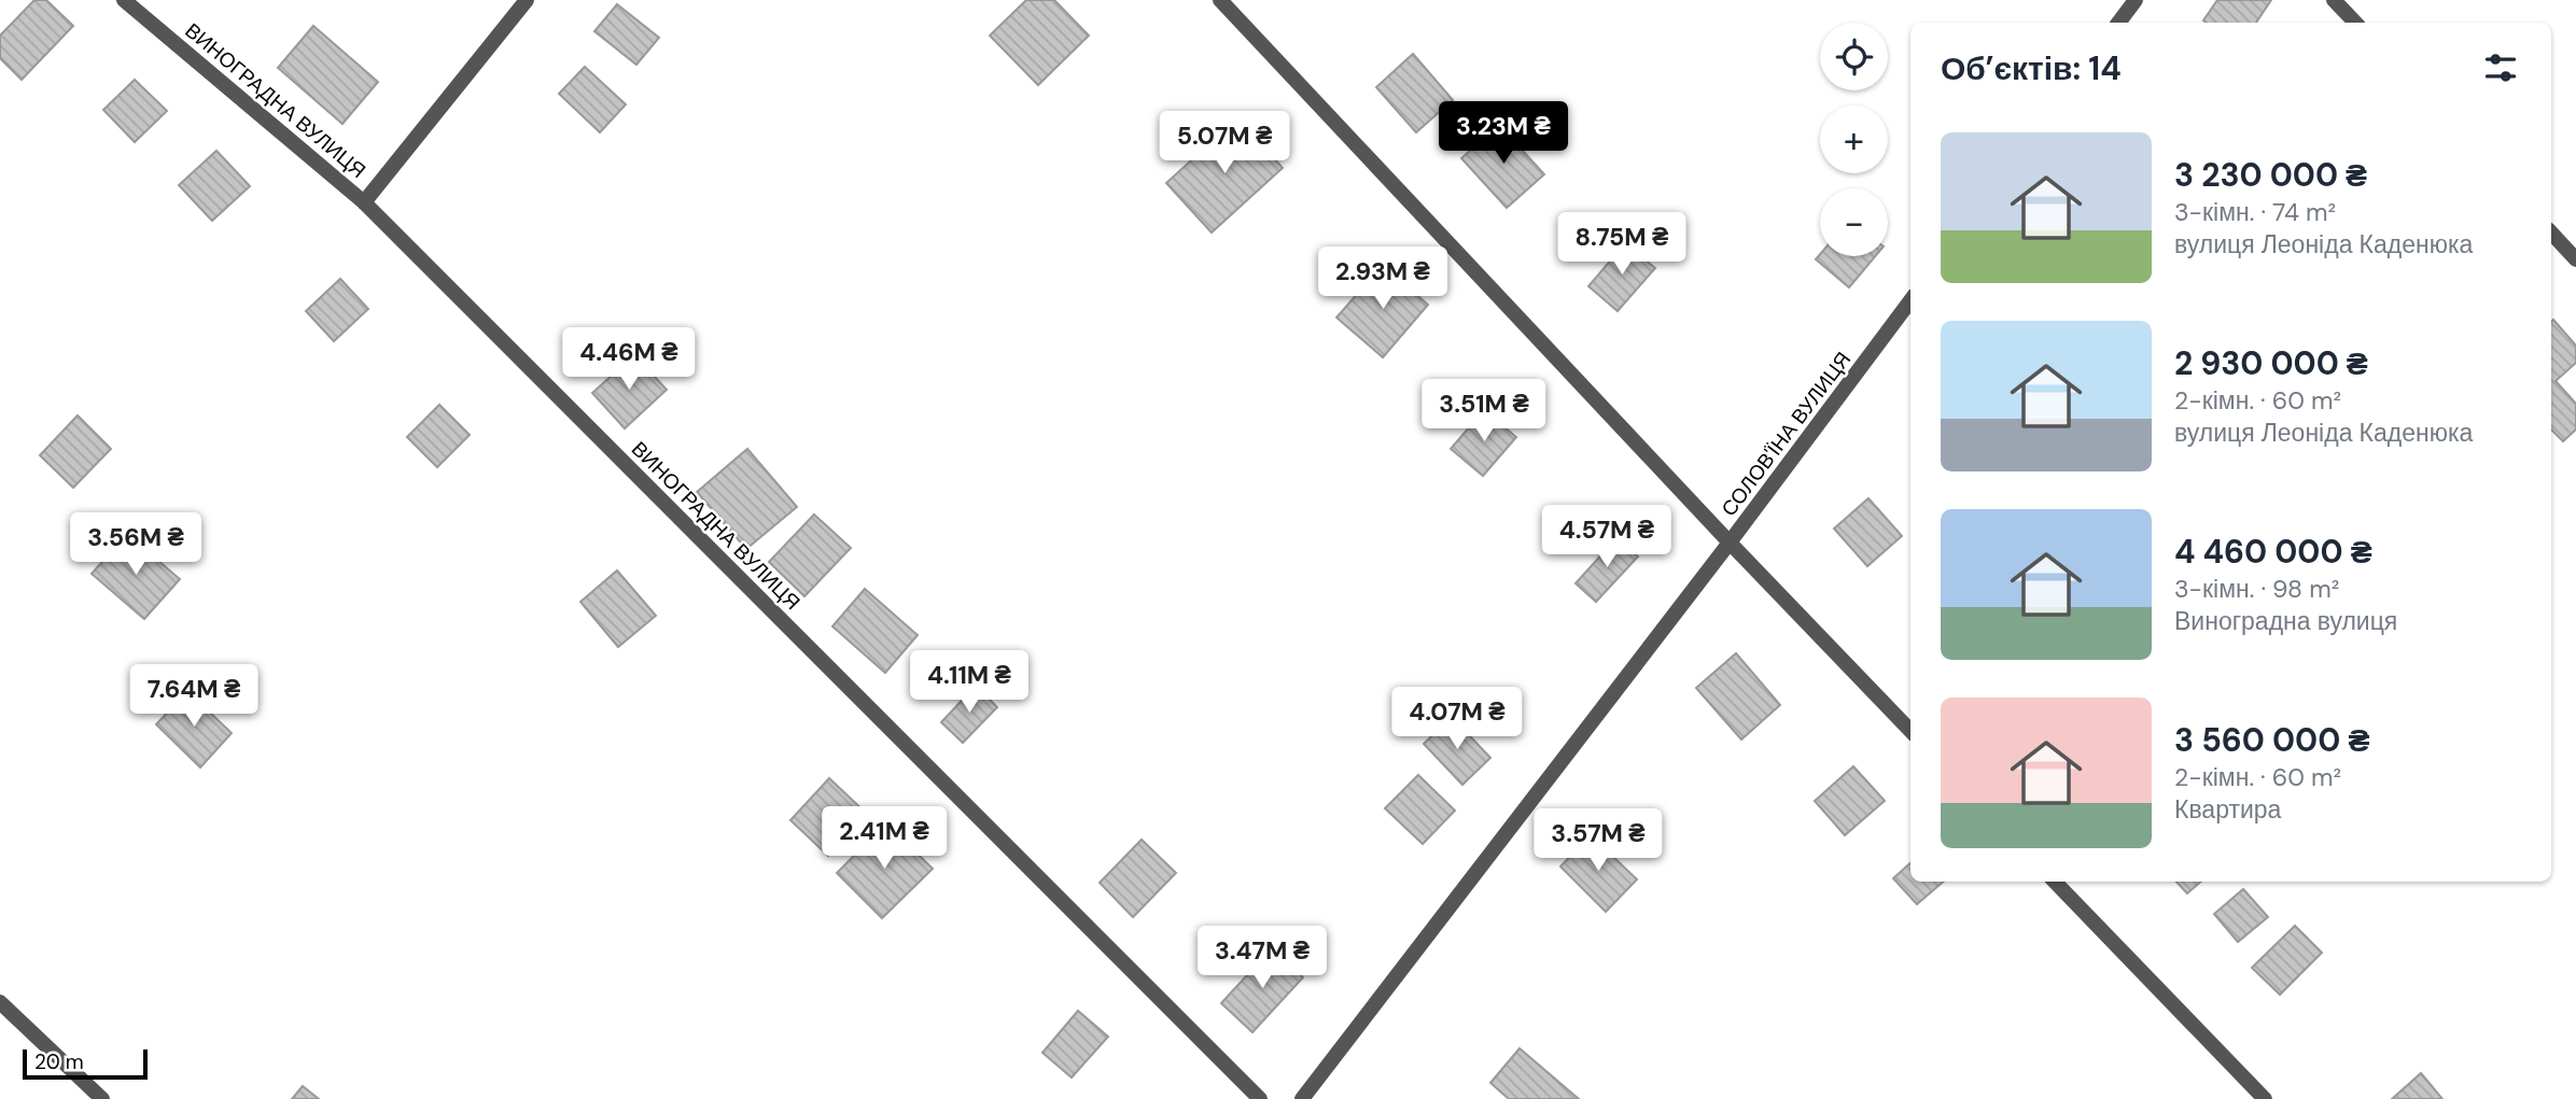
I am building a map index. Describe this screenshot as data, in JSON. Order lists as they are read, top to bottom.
{
  "streets": {
    "street": ["ВИНОГРАДНА ВУЛИЦЯ", "СОЛОВ'ЇНА ВУЛИЦЯ"]
  },
  "scale_bar": "20 m",
  "page": {
    "map_buttons": ["+", "−"],
    "heading": "Об’єктів: 14",
    "price": [
      "3.23M ₴",
      "5.07M ₴",
      "8.75M ₴",
      "2.93M ₴",
      "4.46M ₴",
      "3.51M ₴",
      "4.57M ₴",
      "3.56M ₴",
      "4.11M ₴",
      "7.64M ₴",
      "4.07M ₴",
      "2.41M ₴",
      "3.57M ₴",
      "3.47M ₴"
    ],
    "list": [
      {
        "name": "3 230 000 ₴",
        "note": "3-кімн. · 74 m² · вулиця Леоніда Каденюка"
      },
      {
        "name": "2 930 000 ₴",
        "note": "2-кімн. · 60 m² · вулиця Леоніда Каденюка"
      },
      {
        "name": "4 460 000 ₴",
        "note": "3-кімн. · 98 m² · Виноградна вулиця"
      },
      {
        "name": "3 560 000 ₴",
        "note": "2-кімн. · 60 m² · Квартира"
      }
    ],
    "scale": "20 m"
  }
}
